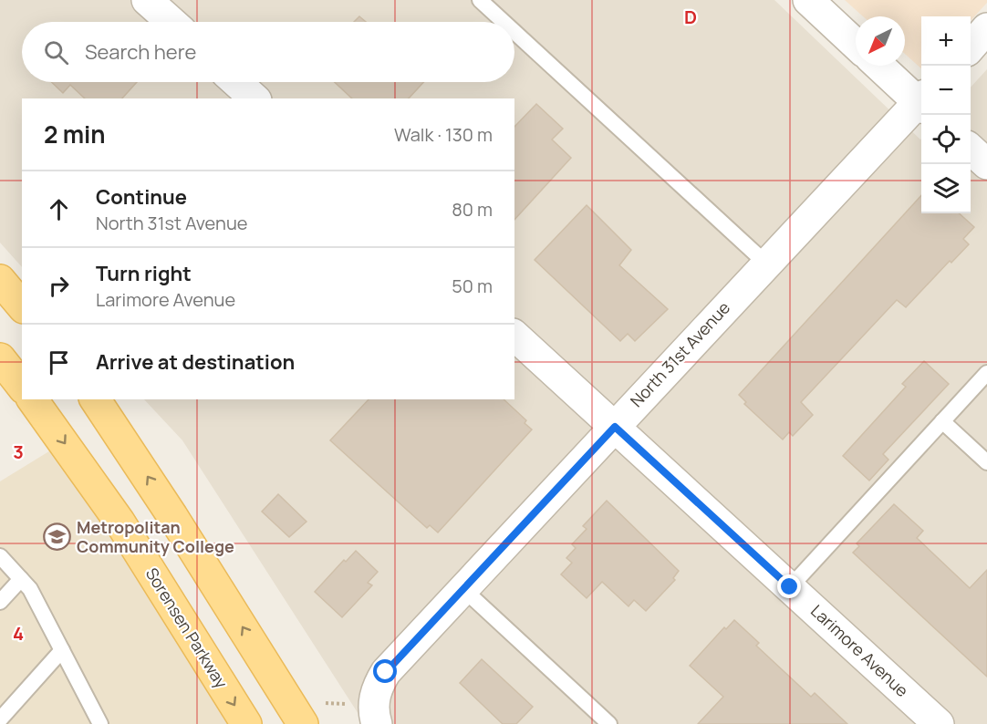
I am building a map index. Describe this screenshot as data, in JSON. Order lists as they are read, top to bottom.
{
  "streets": {
    "main road": ["Sorensen Parkway"],
    "street": ["North 31st Avenue", "Larimore Avenue"]
  },
  "crossings": [
    ["North 31st Avenue", "Larimore Avenue"]
  ],
  "places": {
    "school or university": ["Metropolitan Community College"]
  },
  "north": "bottom left",
  "page": {
    "map_buttons": ["+", "−"],
    "search": "Search here",
    "heading": ["2 min", "Walk · 130 m"],
    "list": [
      ["Continue", "North 31st Avenue", "80 m"],
      ["Turn right", "Larimore Avenue", "50 m"],
      "Arrive at destination"
    ]
  },
  "grid": {
    "columns": ["D"],
    "rows": ["3", "4"]
  }
}
